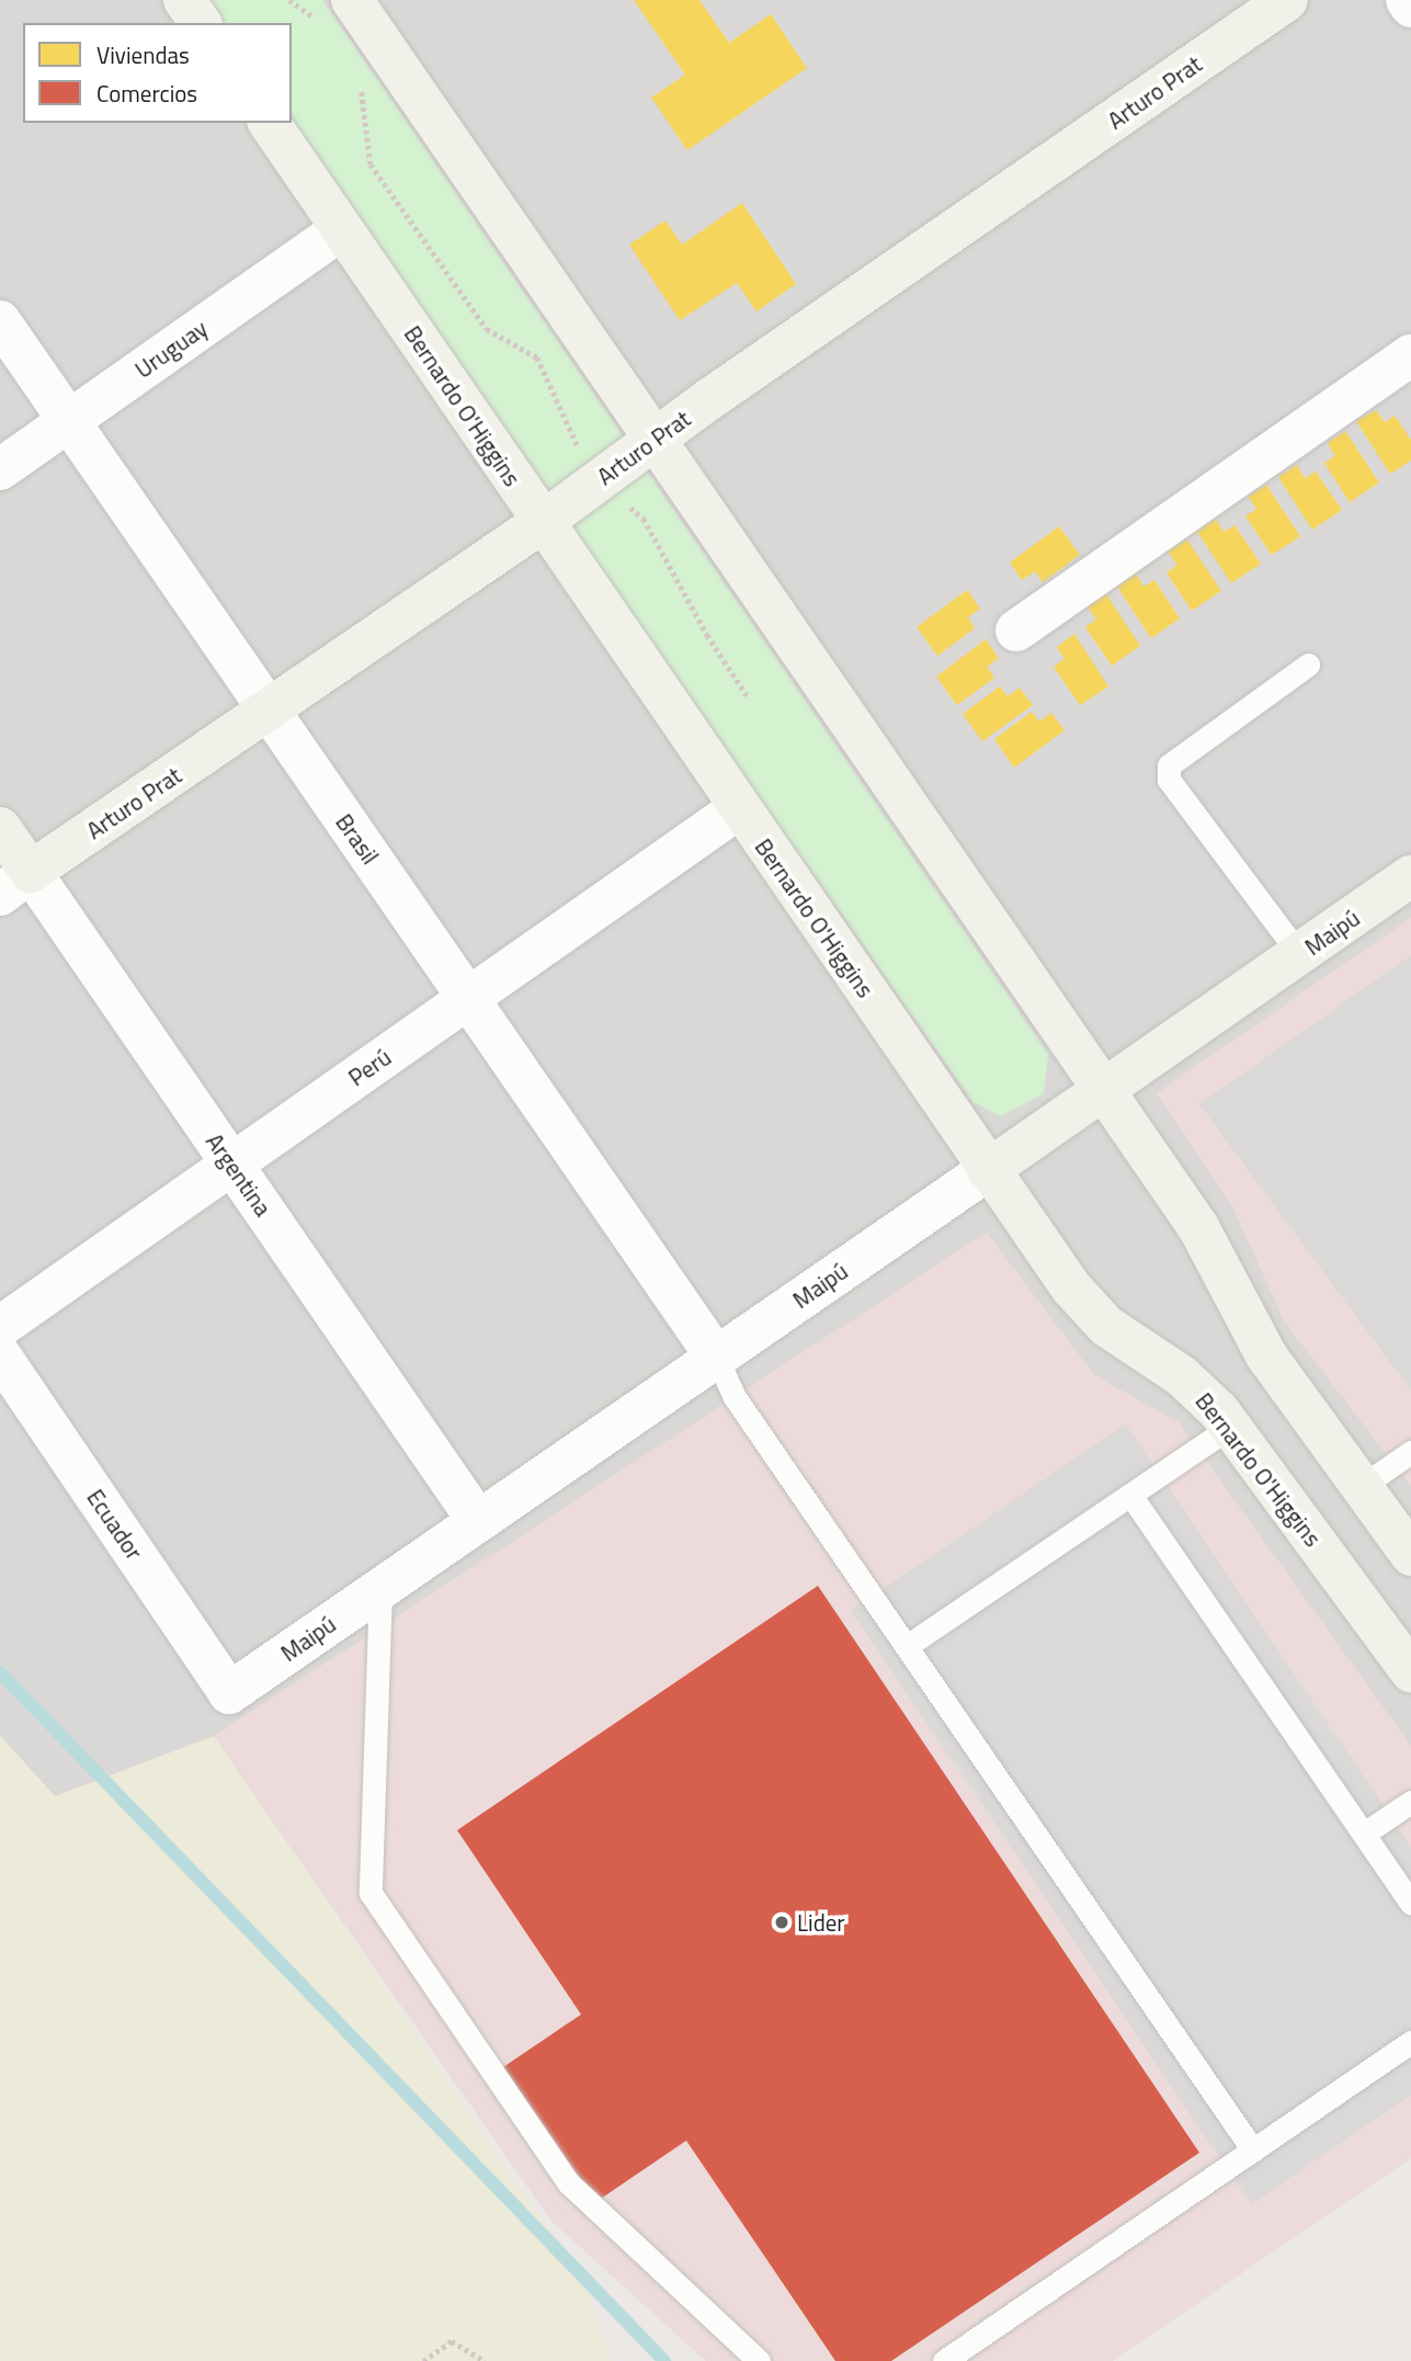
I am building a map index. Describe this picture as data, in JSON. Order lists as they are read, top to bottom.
{
  "streets": {
    "street": [
      "Arturo Prat",
      "Uruguay",
      "Bernardo O'Higgins",
      "Brasil",
      "Maipú",
      "Perú",
      "Argentina",
      "Ecuador"
    ]
  },
  "crossings": [
    ["Arturo Prat", "Bernardo O'Higgins"],
    ["Arturo Prat", "Brasil"],
    ["Arturo Prat", "Argentina"],
    ["Uruguay", "Bernardo O'Higgins"],
    ["Uruguay", "Brasil"],
    ["Bernardo O'Higgins", "Maipú"],
    ["Bernardo O'Higgins", "Perú"],
    ["Brasil", "Maipú"],
    ["Brasil", "Perú"],
    ["Maipú", "Argentina"],
    ["Maipú", "Ecuador"],
    ["Perú", "Argentina"]
  ],
  "places": ["Lider"],
  "legend": ["Viviendas", "Comercios"]
}
